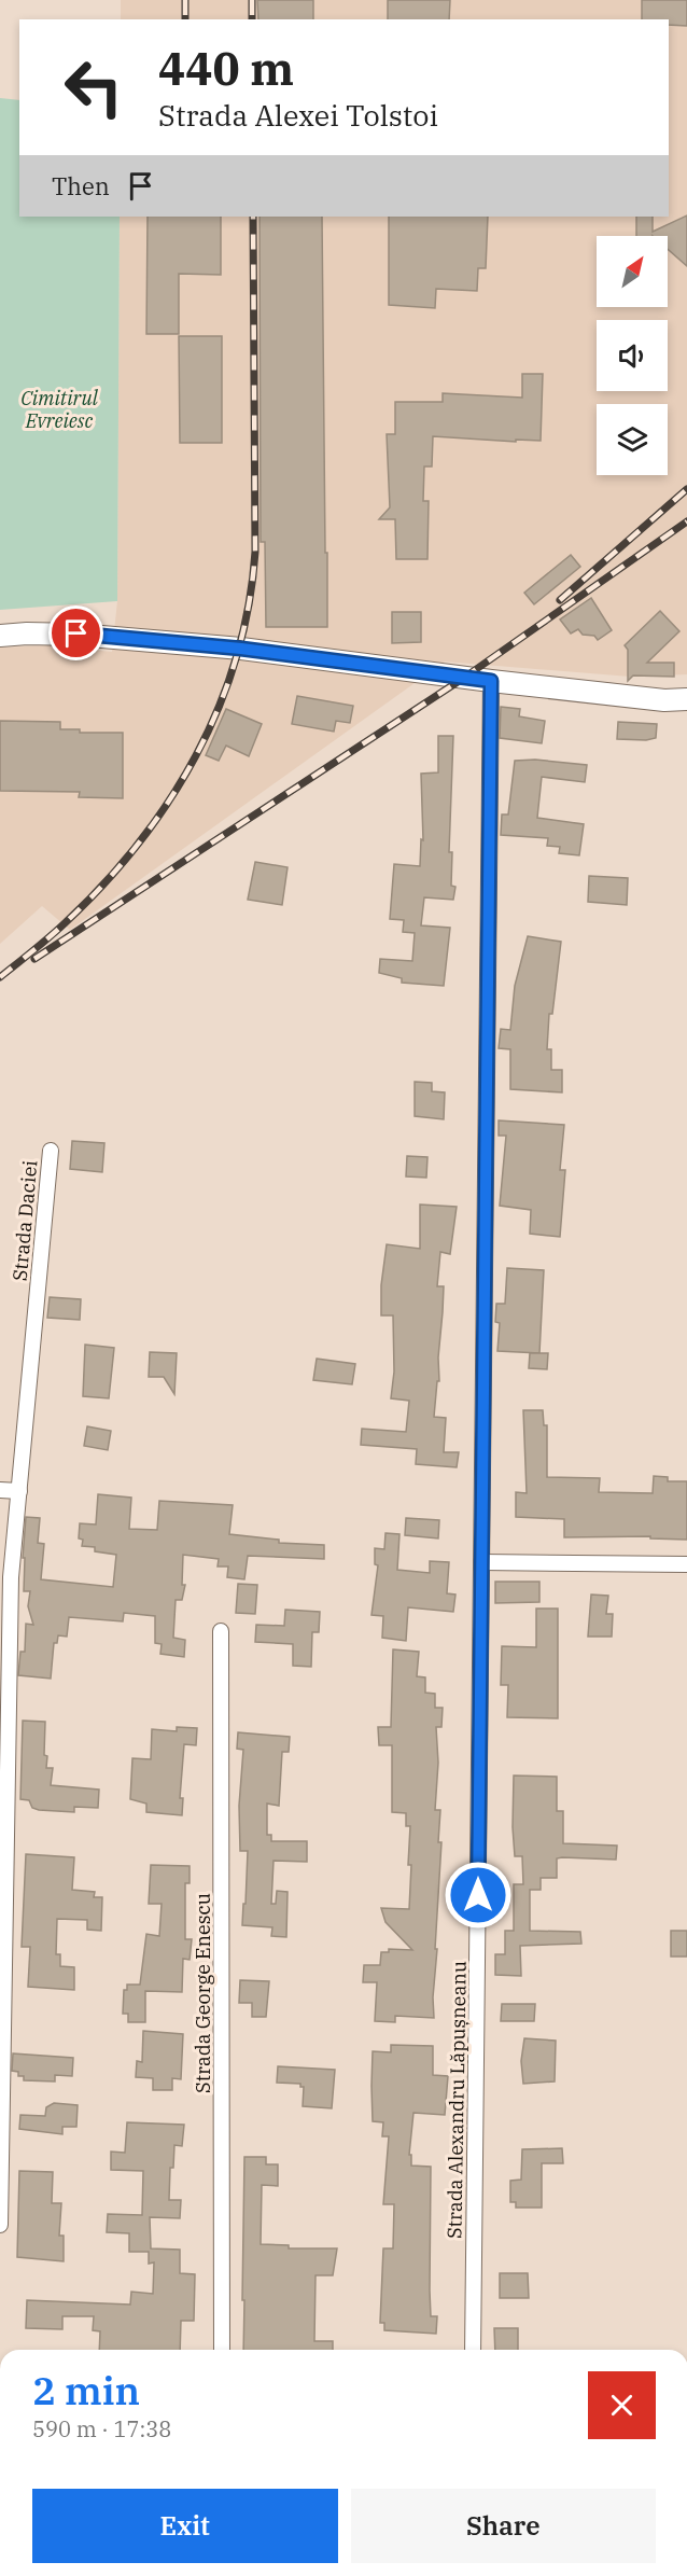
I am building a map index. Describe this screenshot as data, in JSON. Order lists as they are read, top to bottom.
{
  "streets": {
    "street": ["Strada Daciei", "Strada George Enescu", "Strada Alexandru Lăpușneanu"]
  },
  "parks": ["Cimitirul Evreiesc"],
  "north": "top right",
  "page": {
    "turn": ["440 m", "Strada Alexei Tolstoi"],
    "then": "Then",
    "heading": ["2 min", "590 m · 17:38"],
    "buttons": ["Exit", "Share"]
  }
}
